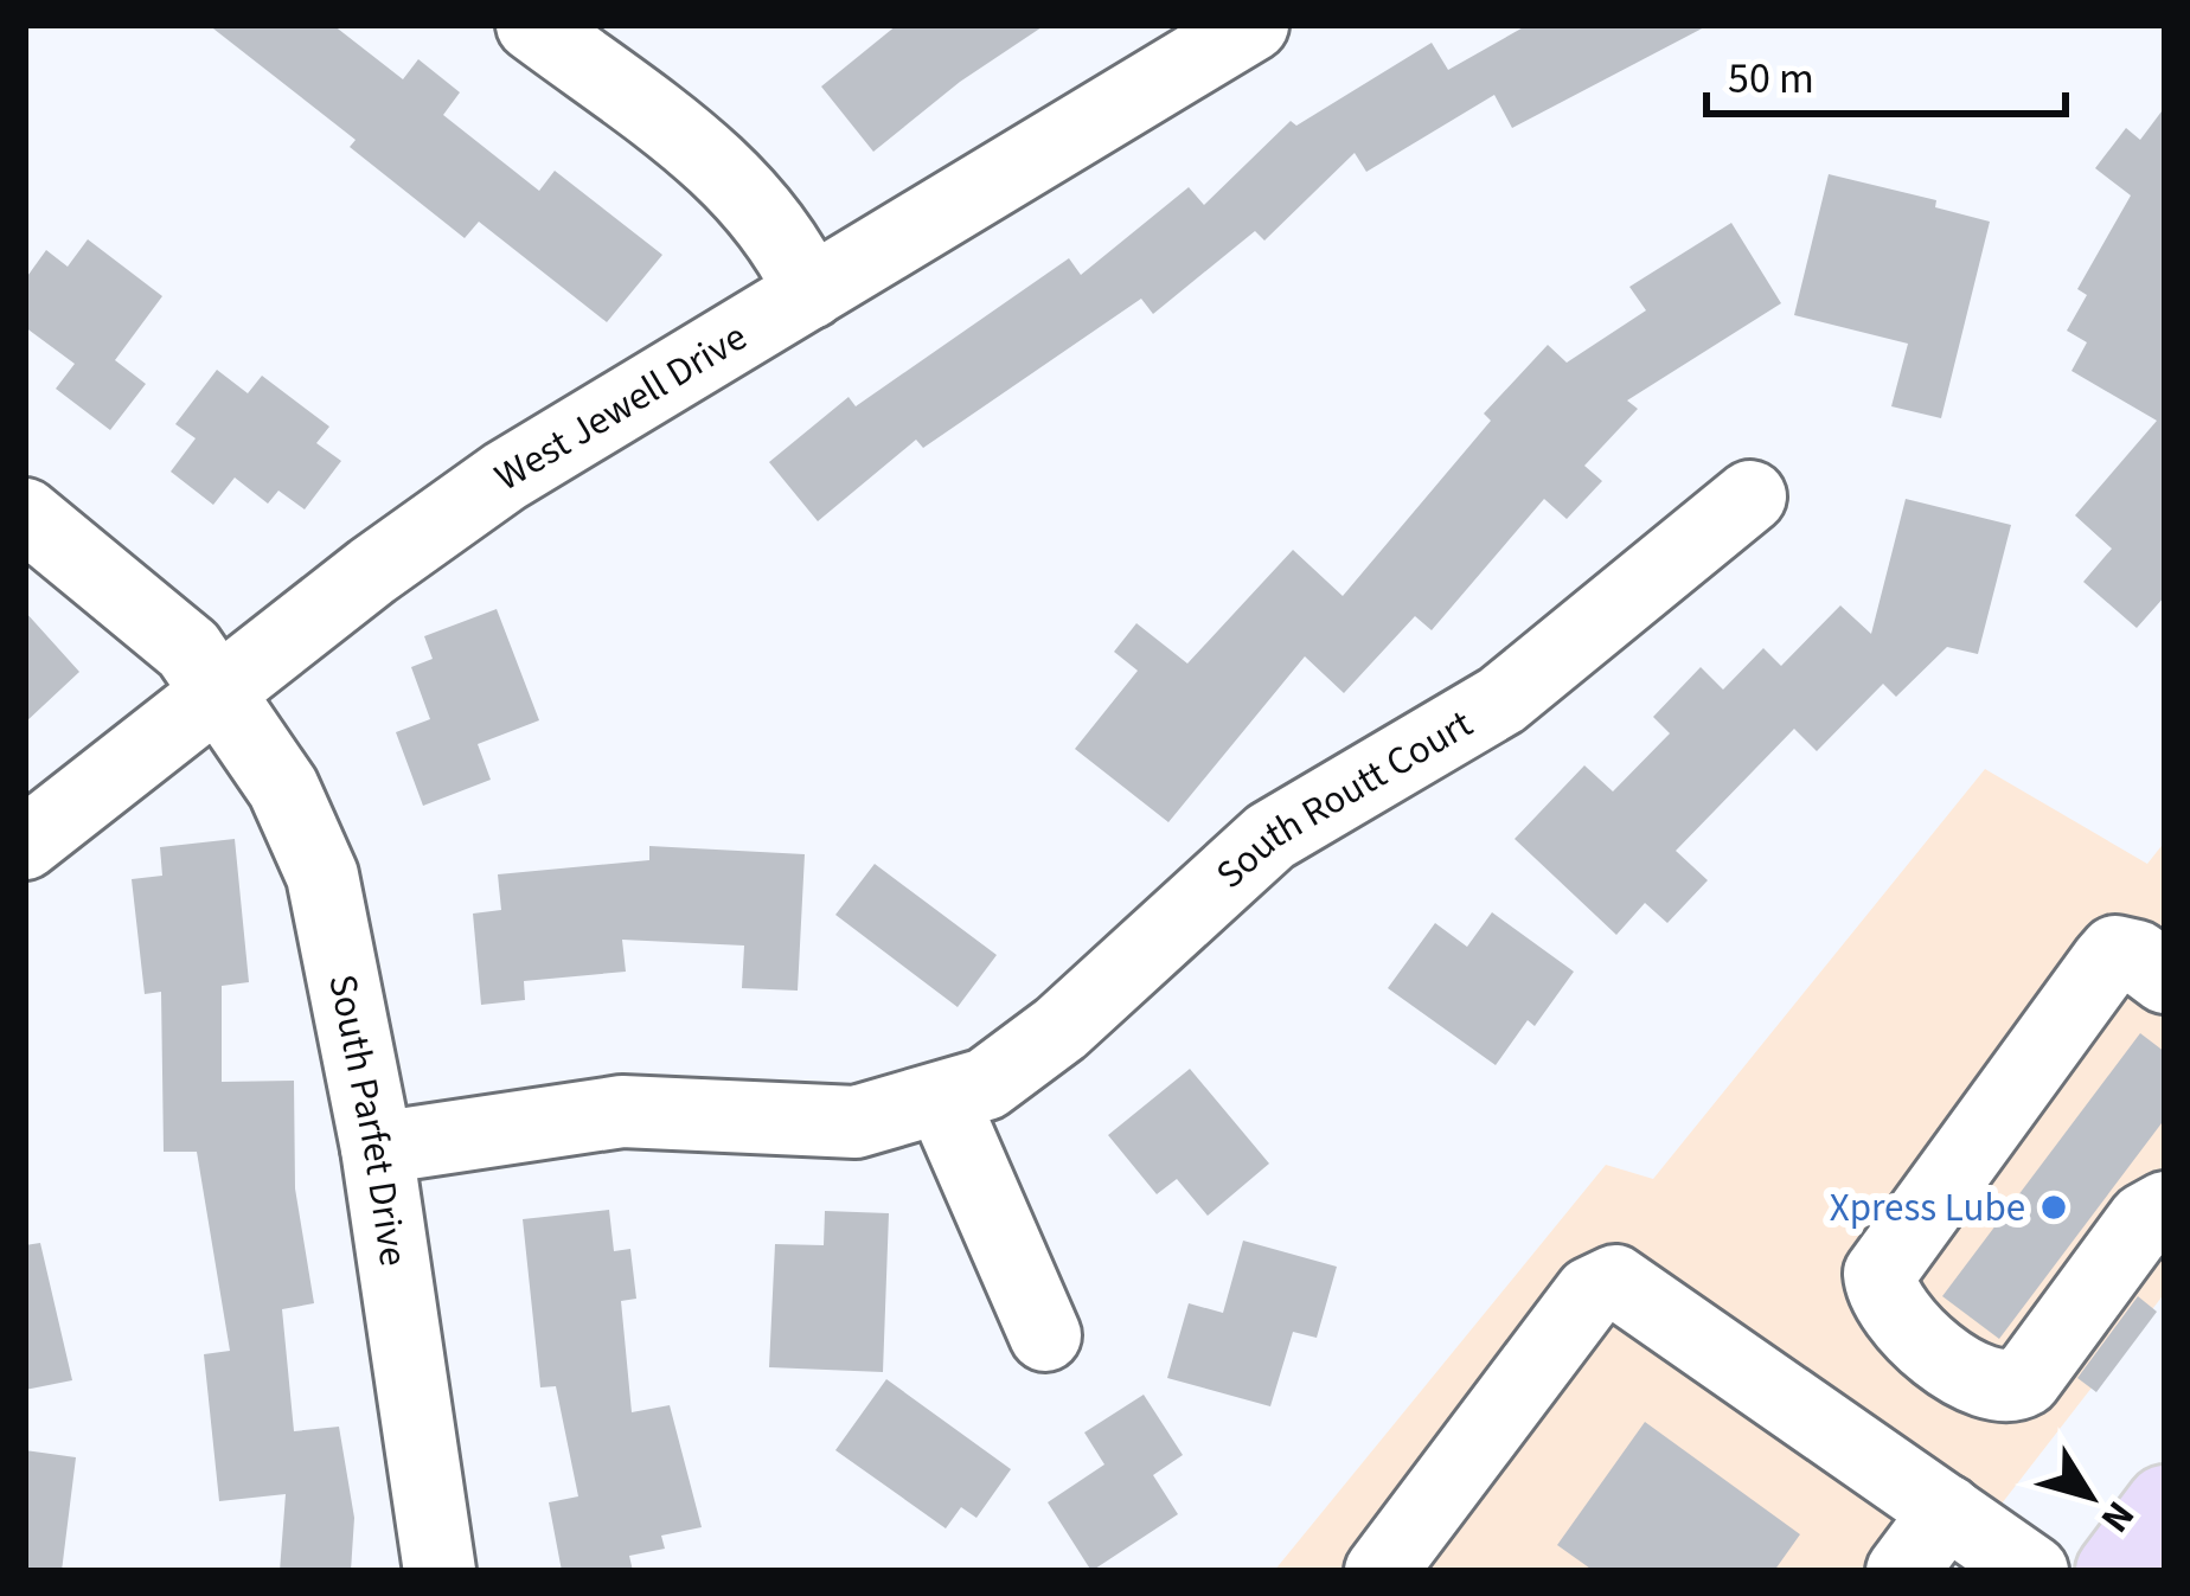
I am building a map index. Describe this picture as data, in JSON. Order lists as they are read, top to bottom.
{
  "streets": {
    "street": ["West Jewell Drive", "South Routt Court", "South Parfet Drive"]
  },
  "crossings": [
    ["West Jewell Drive", "South Parfet Drive"],
    ["South Routt Court", "South Parfet Drive"]
  ],
  "places": ["Xpress Lube"],
  "scale_bar": "50 m",
  "north": "bottom right"
}
